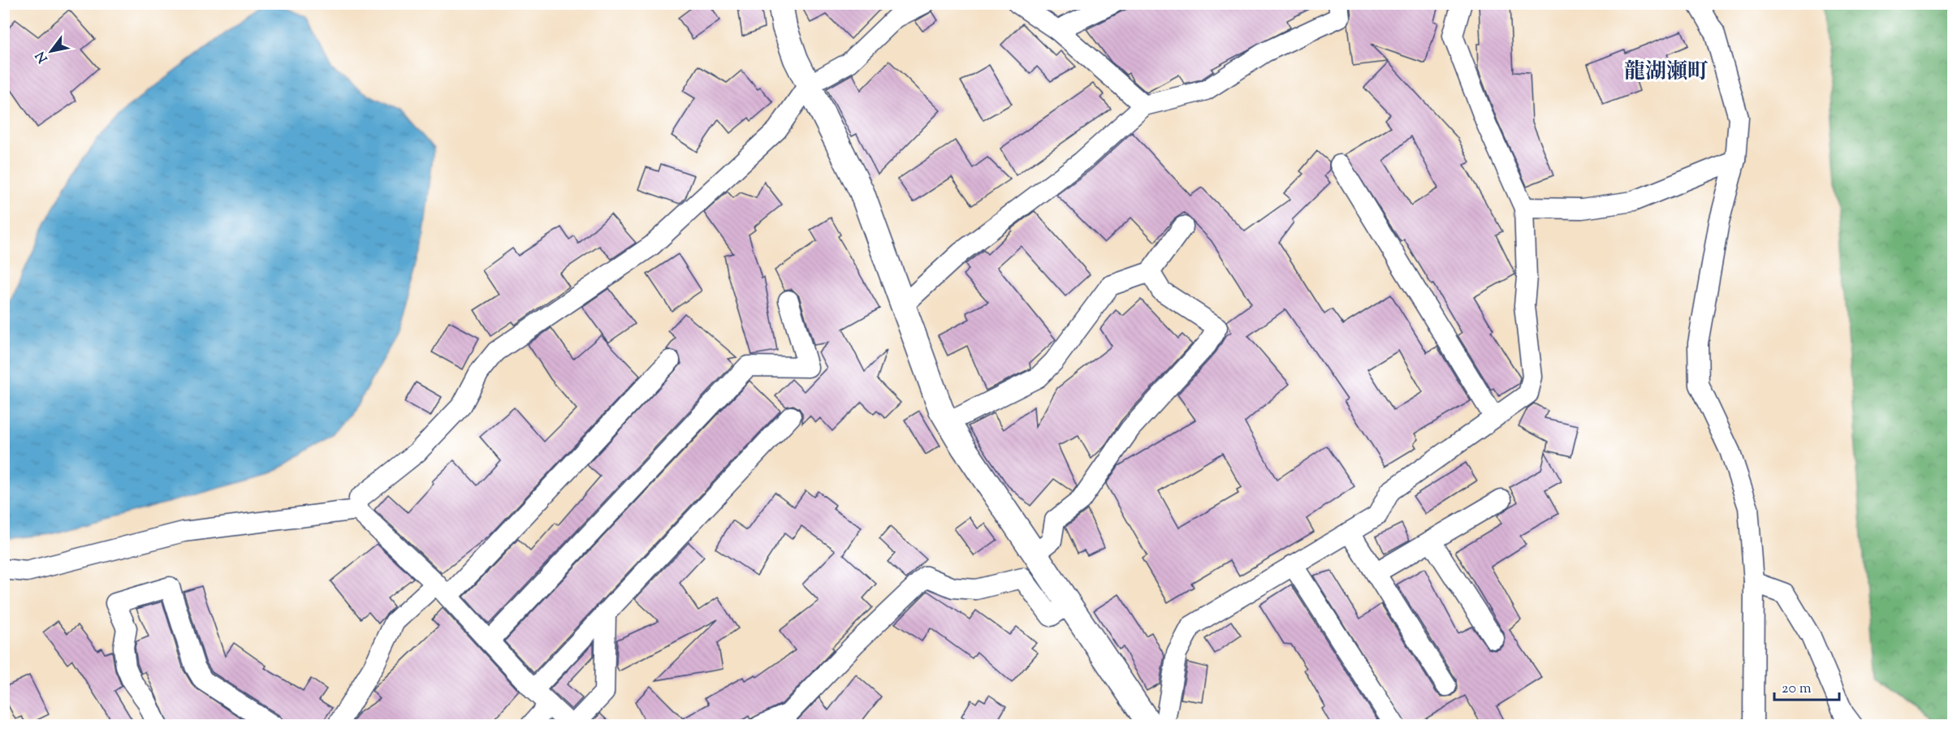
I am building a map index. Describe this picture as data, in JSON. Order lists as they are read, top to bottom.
{
  "districts": ["龍湖瀬町"],
  "scale_bar": "20 m",
  "north": "bottom left"
}
